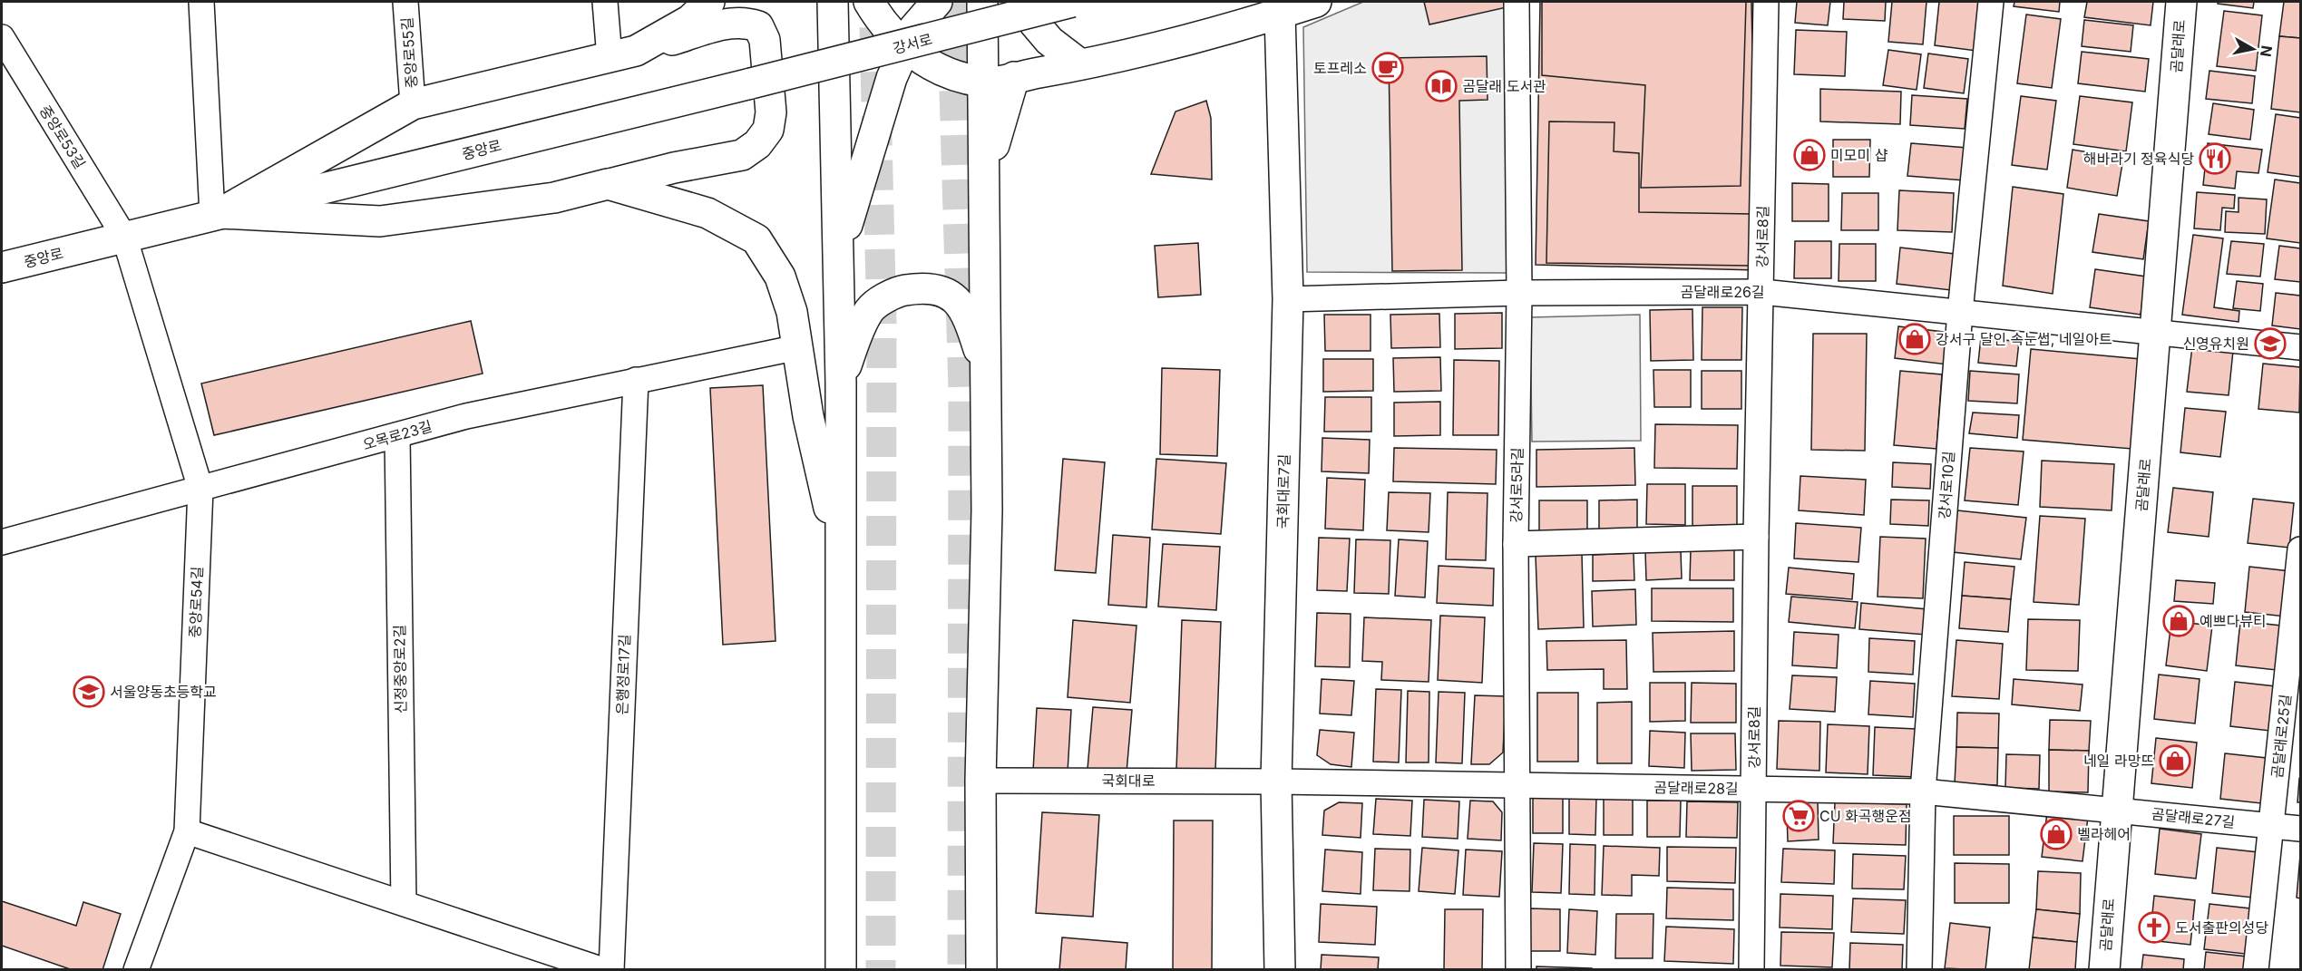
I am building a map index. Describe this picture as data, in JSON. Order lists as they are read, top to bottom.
{
  "streets": {
    "main road": [
      "강서로",
      "곰달래로",
      "중앙로",
      "국회대로7길"
    ],
    "street": [
      "중앙로55길",
      "중앙로53길",
      "강서로8길",
      "곰달래로26길",
      "오목로23길",
      "강서로5라길",
      "강서로10길",
      "중앙로54길",
      "신정중앙로2길",
      "은행정로17길",
      "곰달래로25길",
      "국회대로",
      "곰달래로28길",
      "곰달래로27길"
    ]
  },
  "crossings": [
    ["강서로", "중앙로"],
    ["곰달래로", "곰달래로26길"],
    ["곰달래로", "곰달래로28길"],
    ["곰달래로", "곰달래로27길"],
    ["중앙로53길", "중앙로"],
    ["중앙로53길", "중앙로54길"],
    ["중앙로", "중앙로54길"],
    ["강서로8길", "곰달래로26길"],
    ["강서로8길", "곰달래로28길"],
    ["곰달래로26길", "강서로5라길"],
    ["곰달래로26길", "강서로10길"],
    ["곰달래로26길", "국회대로7길"],
    ["오목로23길", "중앙로54길"],
    ["오목로23길", "신정중앙로2길"],
    ["오목로23길", "은행정로17길"],
    ["강서로5라길", "곰달래로28길"],
    ["강서로10길", "곰달래로28길"],
    ["국회대로7길", "국회대로"],
    ["국회대로7길", "곰달래로28길"],
    ["곰달래로25길", "곰달래로27길"],
    ["국회대로", "곰달래로28길"],
    ["곰달래로28길", "곰달래로27길"]
  ],
  "places": {
    "cafe": ["토프레소"],
    "library": ["곰달래 도서관"],
    "shop": [
      "미모미 샵",
      "강서구 달인 속눈썹, 네일아트",
      "예쁘다뷰티",
      "네일 라망뜨",
      "벨라헤어"
    ],
    "restaurant": ["해바라기 정육식당"],
    "school or university": ["신영유치원", "서울양동초등학교"],
    "supermarket": ["CU 화곡행운점"],
    "church": ["도서출판의성당"]
  },
  "north": "right"
}
